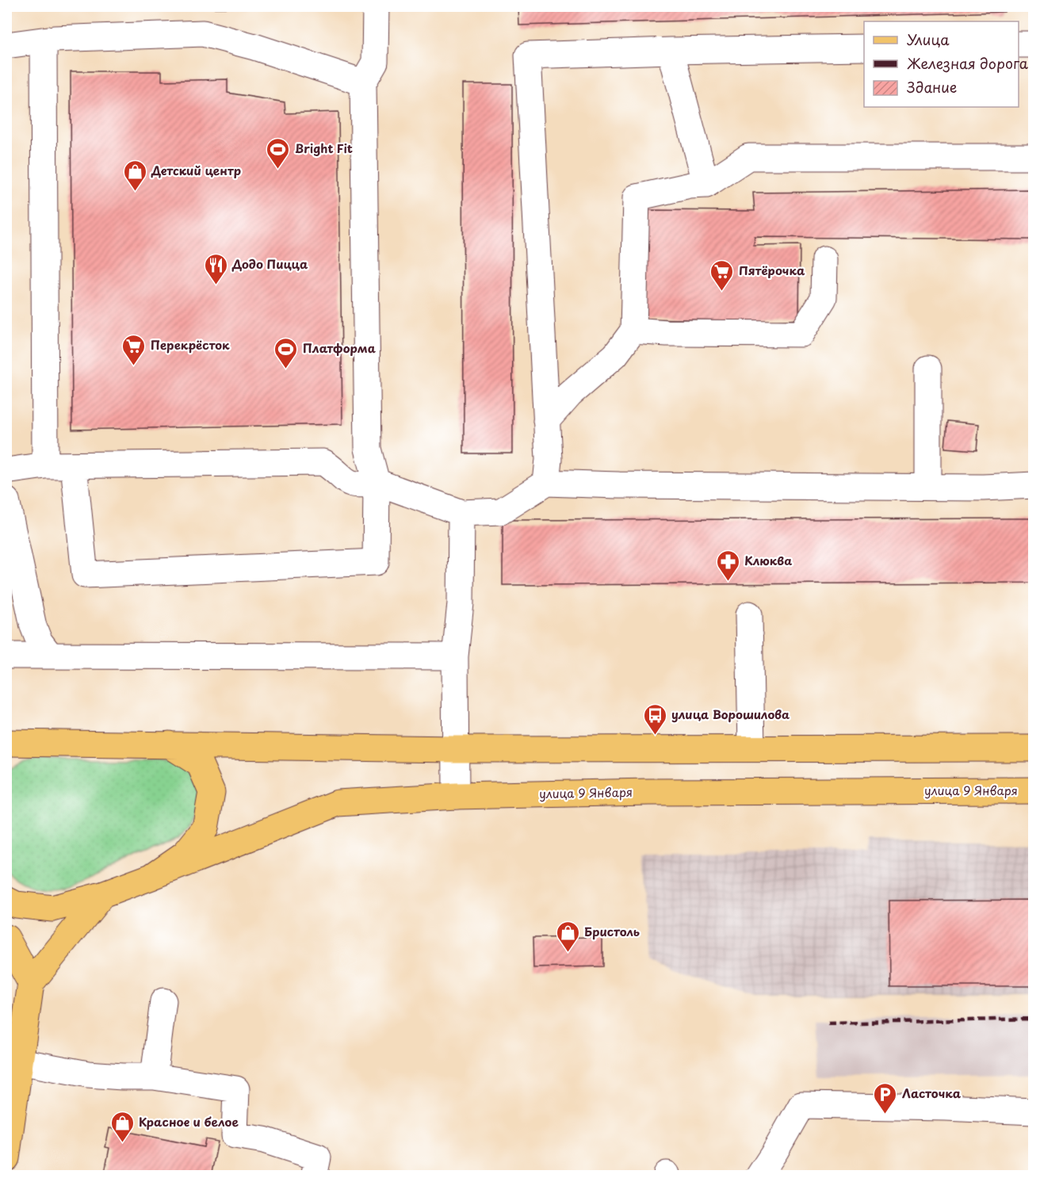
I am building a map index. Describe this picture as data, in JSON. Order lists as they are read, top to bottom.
{
  "streets": {
    "main road": ["улица 9 Января"]
  },
  "places": {
    "sports": ["Bright Fit", "Платформа"],
    "shop": ["Детский центр", "Бристоль", "Красное и белое"],
    "restaurant": ["Додо Пицца"],
    "supermarket": ["Пятёрочка", "Перекрёсток"],
    "pharmacy": ["Клюква"],
    "bus stop": ["улица Ворошилова"],
    "parking": ["Ласточка"]
  },
  "legend": ["Улица", "Железная дорога", "Здание"]
}
